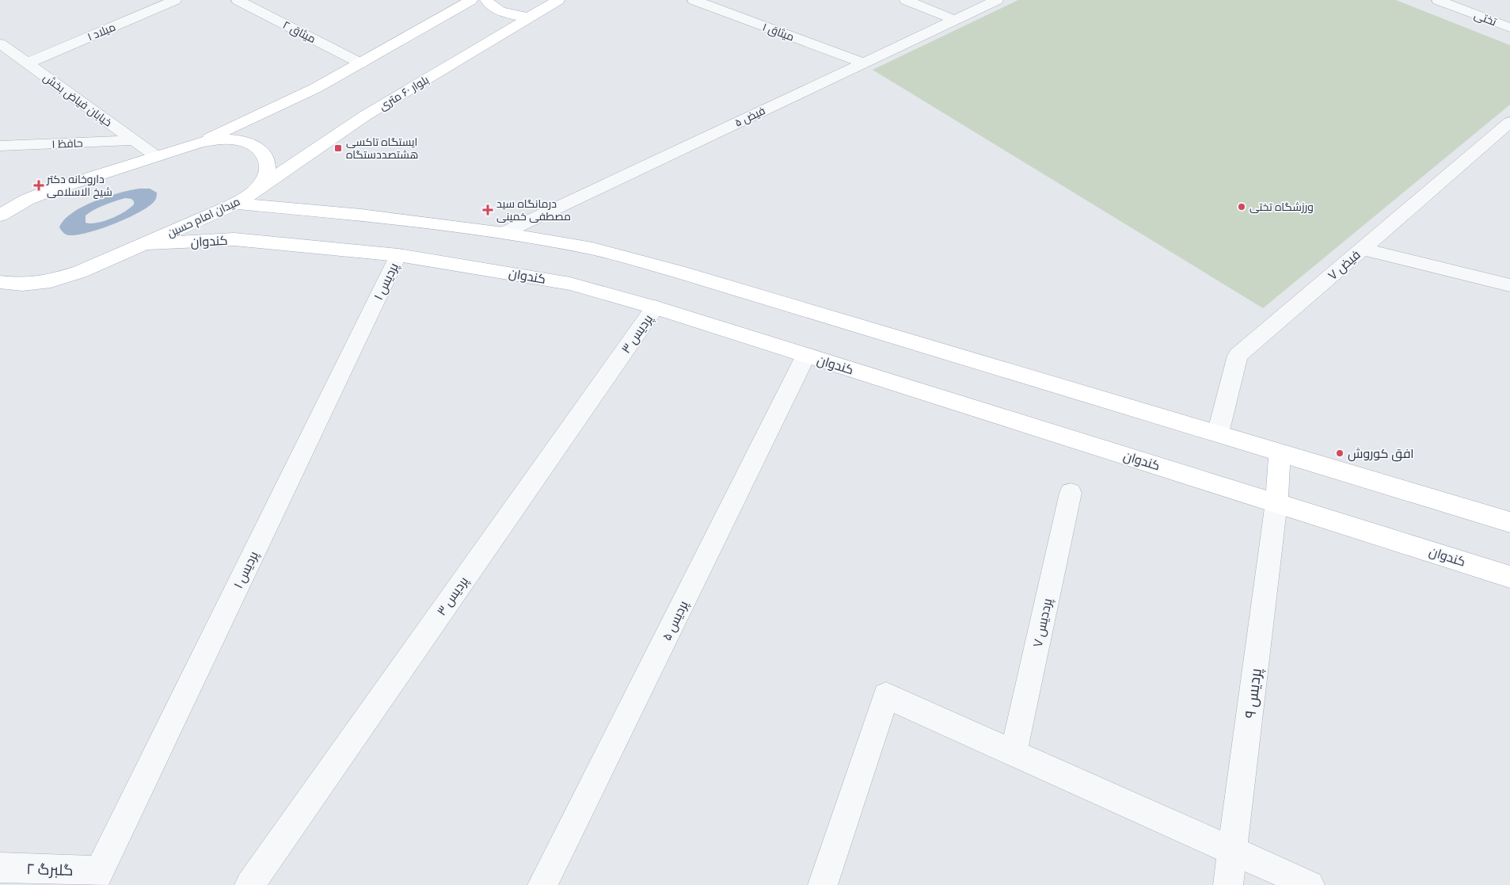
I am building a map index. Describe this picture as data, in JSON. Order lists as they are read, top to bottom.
{
  "streets": {
    "main road": ["بلوار ۶۰ متری", "میدان امام حسین", "کندوان"],
    "street": [
      "تختی",
      "میلاد ۱",
      "میثاق ۲",
      "میثاق ۱",
      "خیابان فیاض بخش",
      "فیض ۵",
      "حافظ ۱",
      "فیض ۷",
      "پردیس ۱",
      "پردیس ۳",
      "پردیس ۵",
      "پرددیس ۷",
      "پردیس ۹",
      "گلبرگ ۲"
    ]
  },
  "crossings": [
    ["میلاد ۱", "خیابان فیاض بخش"],
    ["میثاق ۱", "فیض ۵"],
    ["بلوار ۶۰ متری", "میدان امام حسین"],
    ["خیابان فیاض بخش", "حافظ ۱"],
    ["خیابان فیاض بخش", "میدان امام حسین"],
    ["میدان امام حسین", "کندوان"],
    ["کندوان", "پردیس ۱"],
    ["کندوان", "پردیس ۳"],
    ["کندوان", "پردیس ۵"],
    ["کندوان", "پردیس ۹"],
    ["پردیس ۱", "گلبرگ ۲"]
  ],
  "places": {
    "transit": ["ایستگاه تاکسی هشتصددستگاه"],
    "health": ["داروخانه دکتر شیخ الاسلامی", "درمانگاه سید مصطفی خمینی"],
    "other": ["ورزشگاه تختی", "افق کوروش"]
  }
}
